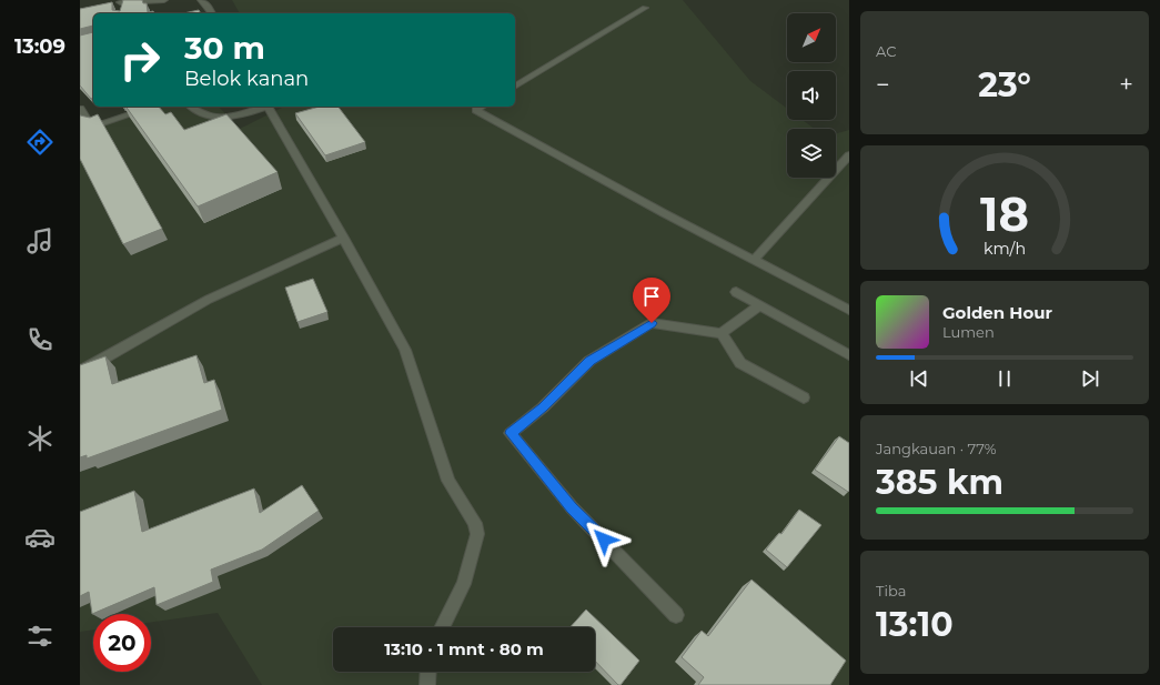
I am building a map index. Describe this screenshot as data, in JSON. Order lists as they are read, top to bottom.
{
  "north": "top right",
  "page": {
    "tabs": "13:09",
    "tile": [
      "AC",
      ["Jangkauan · 77%", "385 km"],
      ["Tiba", "13:10"]
    ],
    "turn": ["30 m", "Belok kanan"],
    "heat": ["−", "23°", "+"],
    "song": ["Golden Hour", "Lumen"],
    "limit": "20",
    "trip": "13:10 · 1 mnt · 80 m",
    "gauge": ["18", "km/h"]
  }
}
